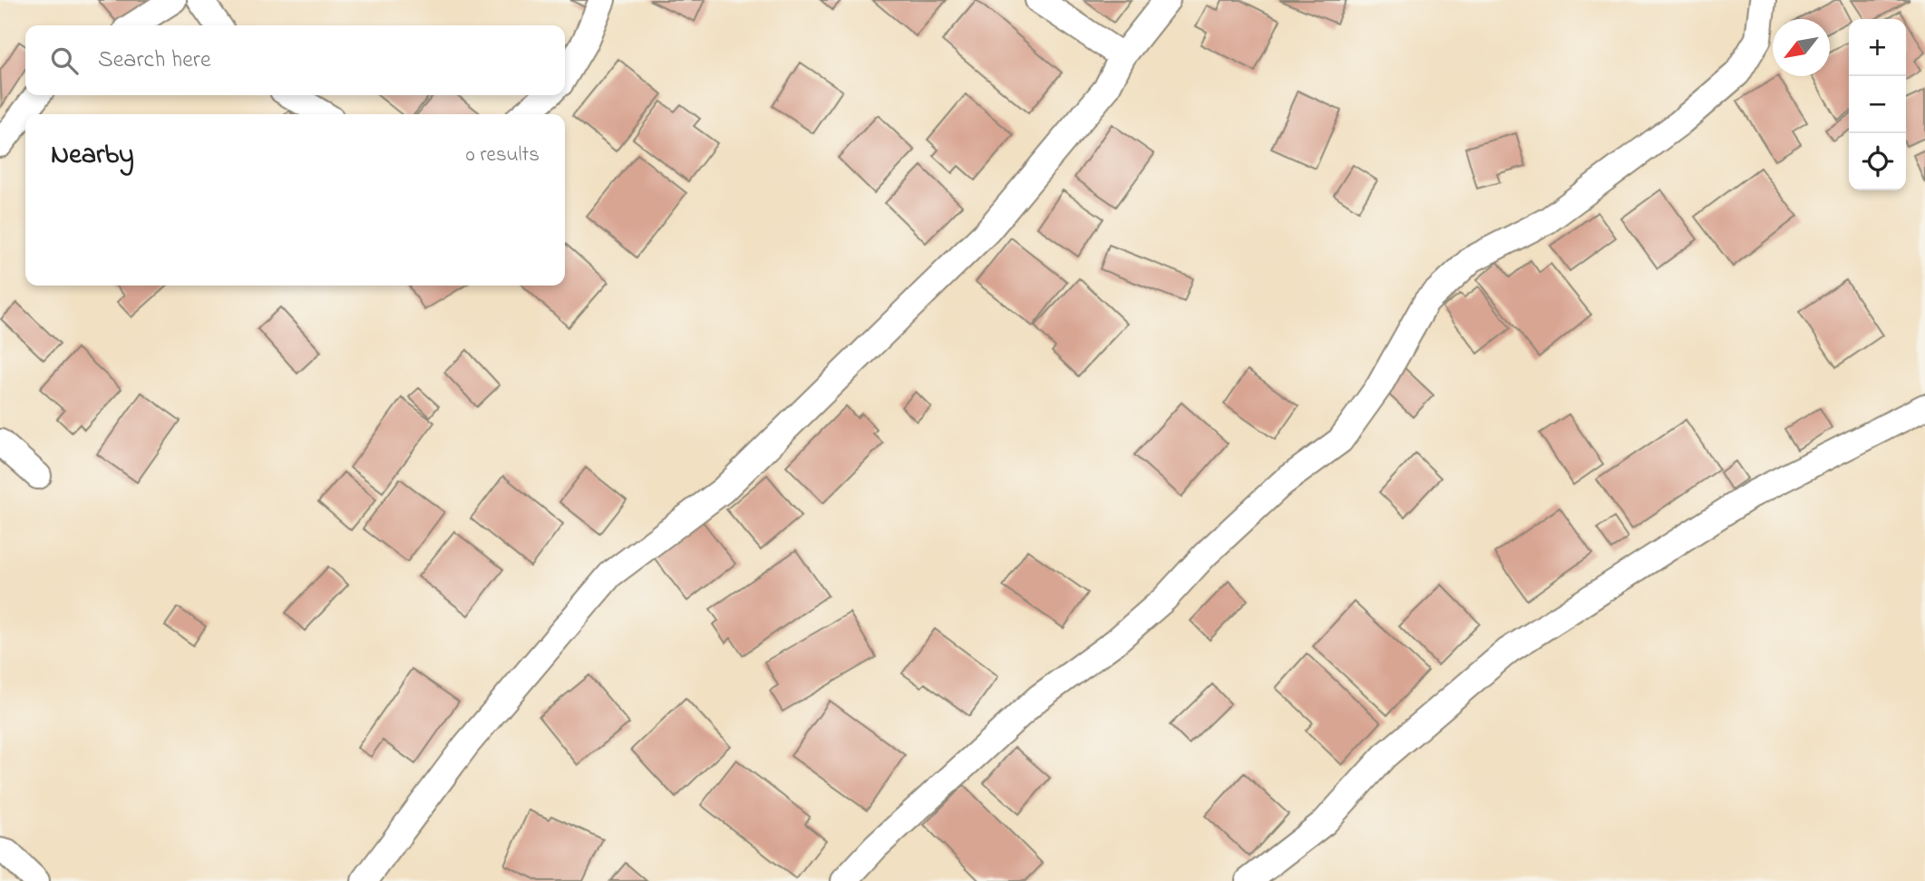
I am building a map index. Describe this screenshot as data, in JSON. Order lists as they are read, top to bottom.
{
  "north": "bottom left",
  "page": {
    "map_buttons": ["+", "−"],
    "search": "Search here",
    "heading": ["Nearby", "0 results"]
  }
}
